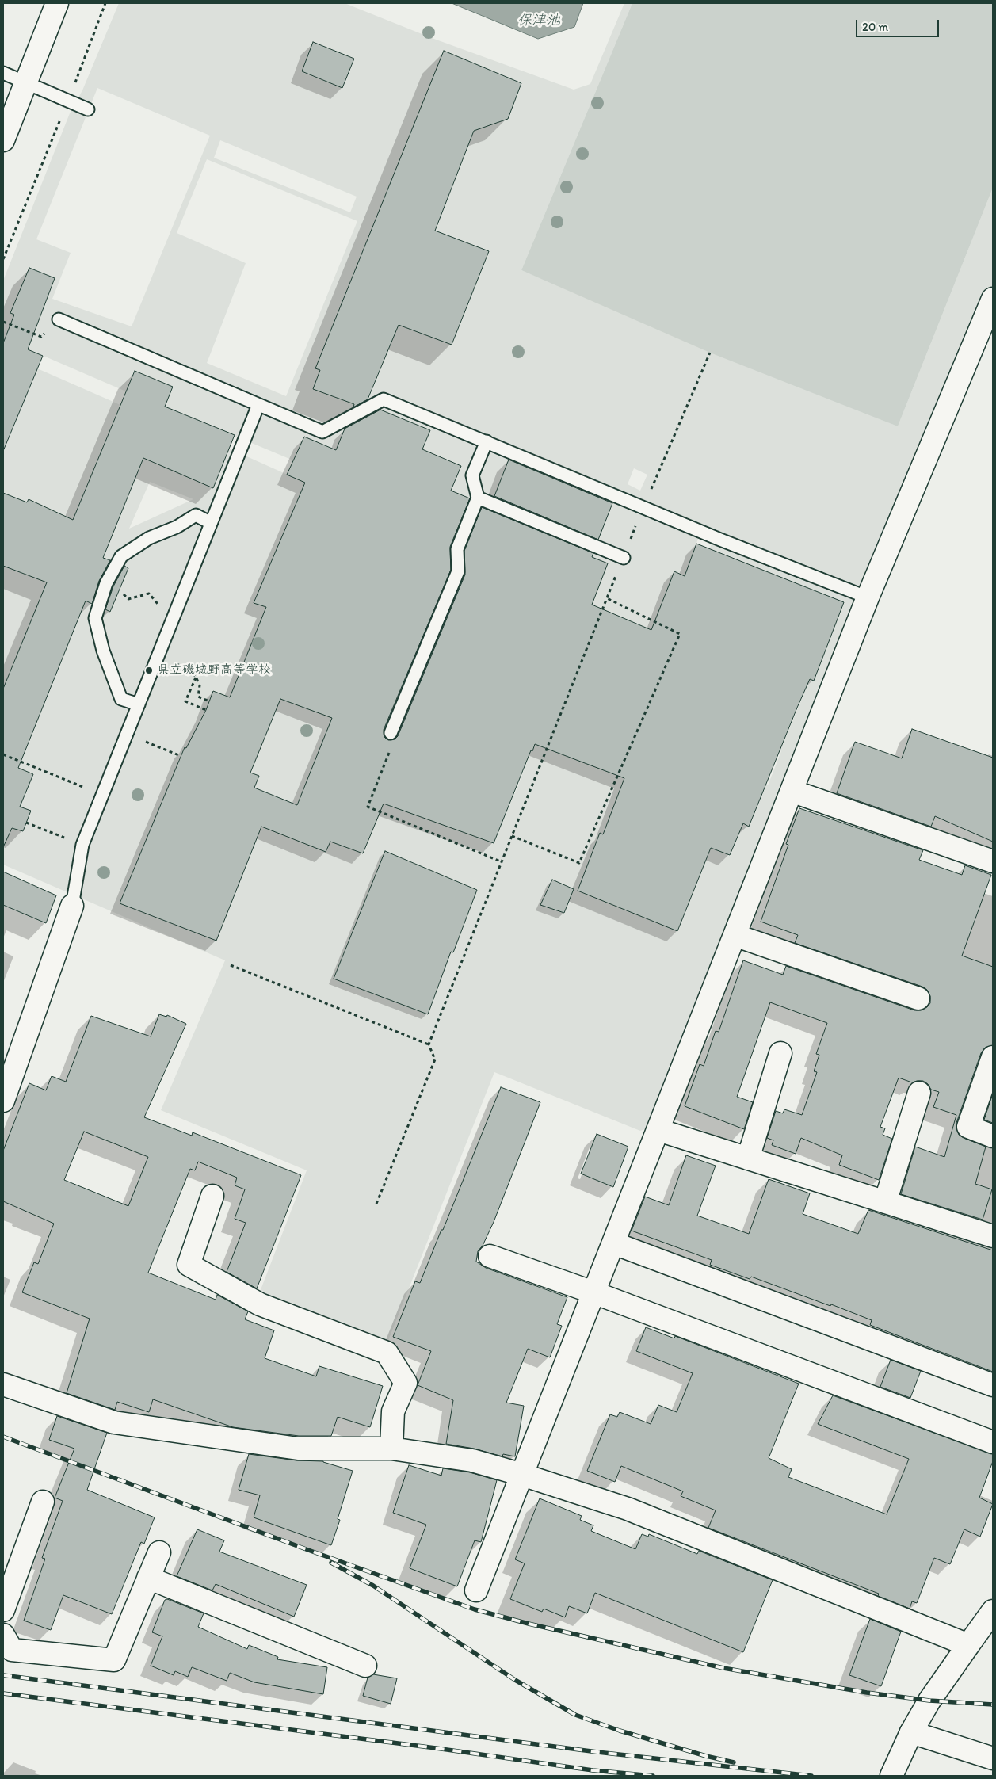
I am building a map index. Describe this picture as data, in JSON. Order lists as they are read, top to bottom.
{
  "water": ["保津池"],
  "places": ["県立磯城野高等学校"],
  "scale_bar": "20 m"
}
